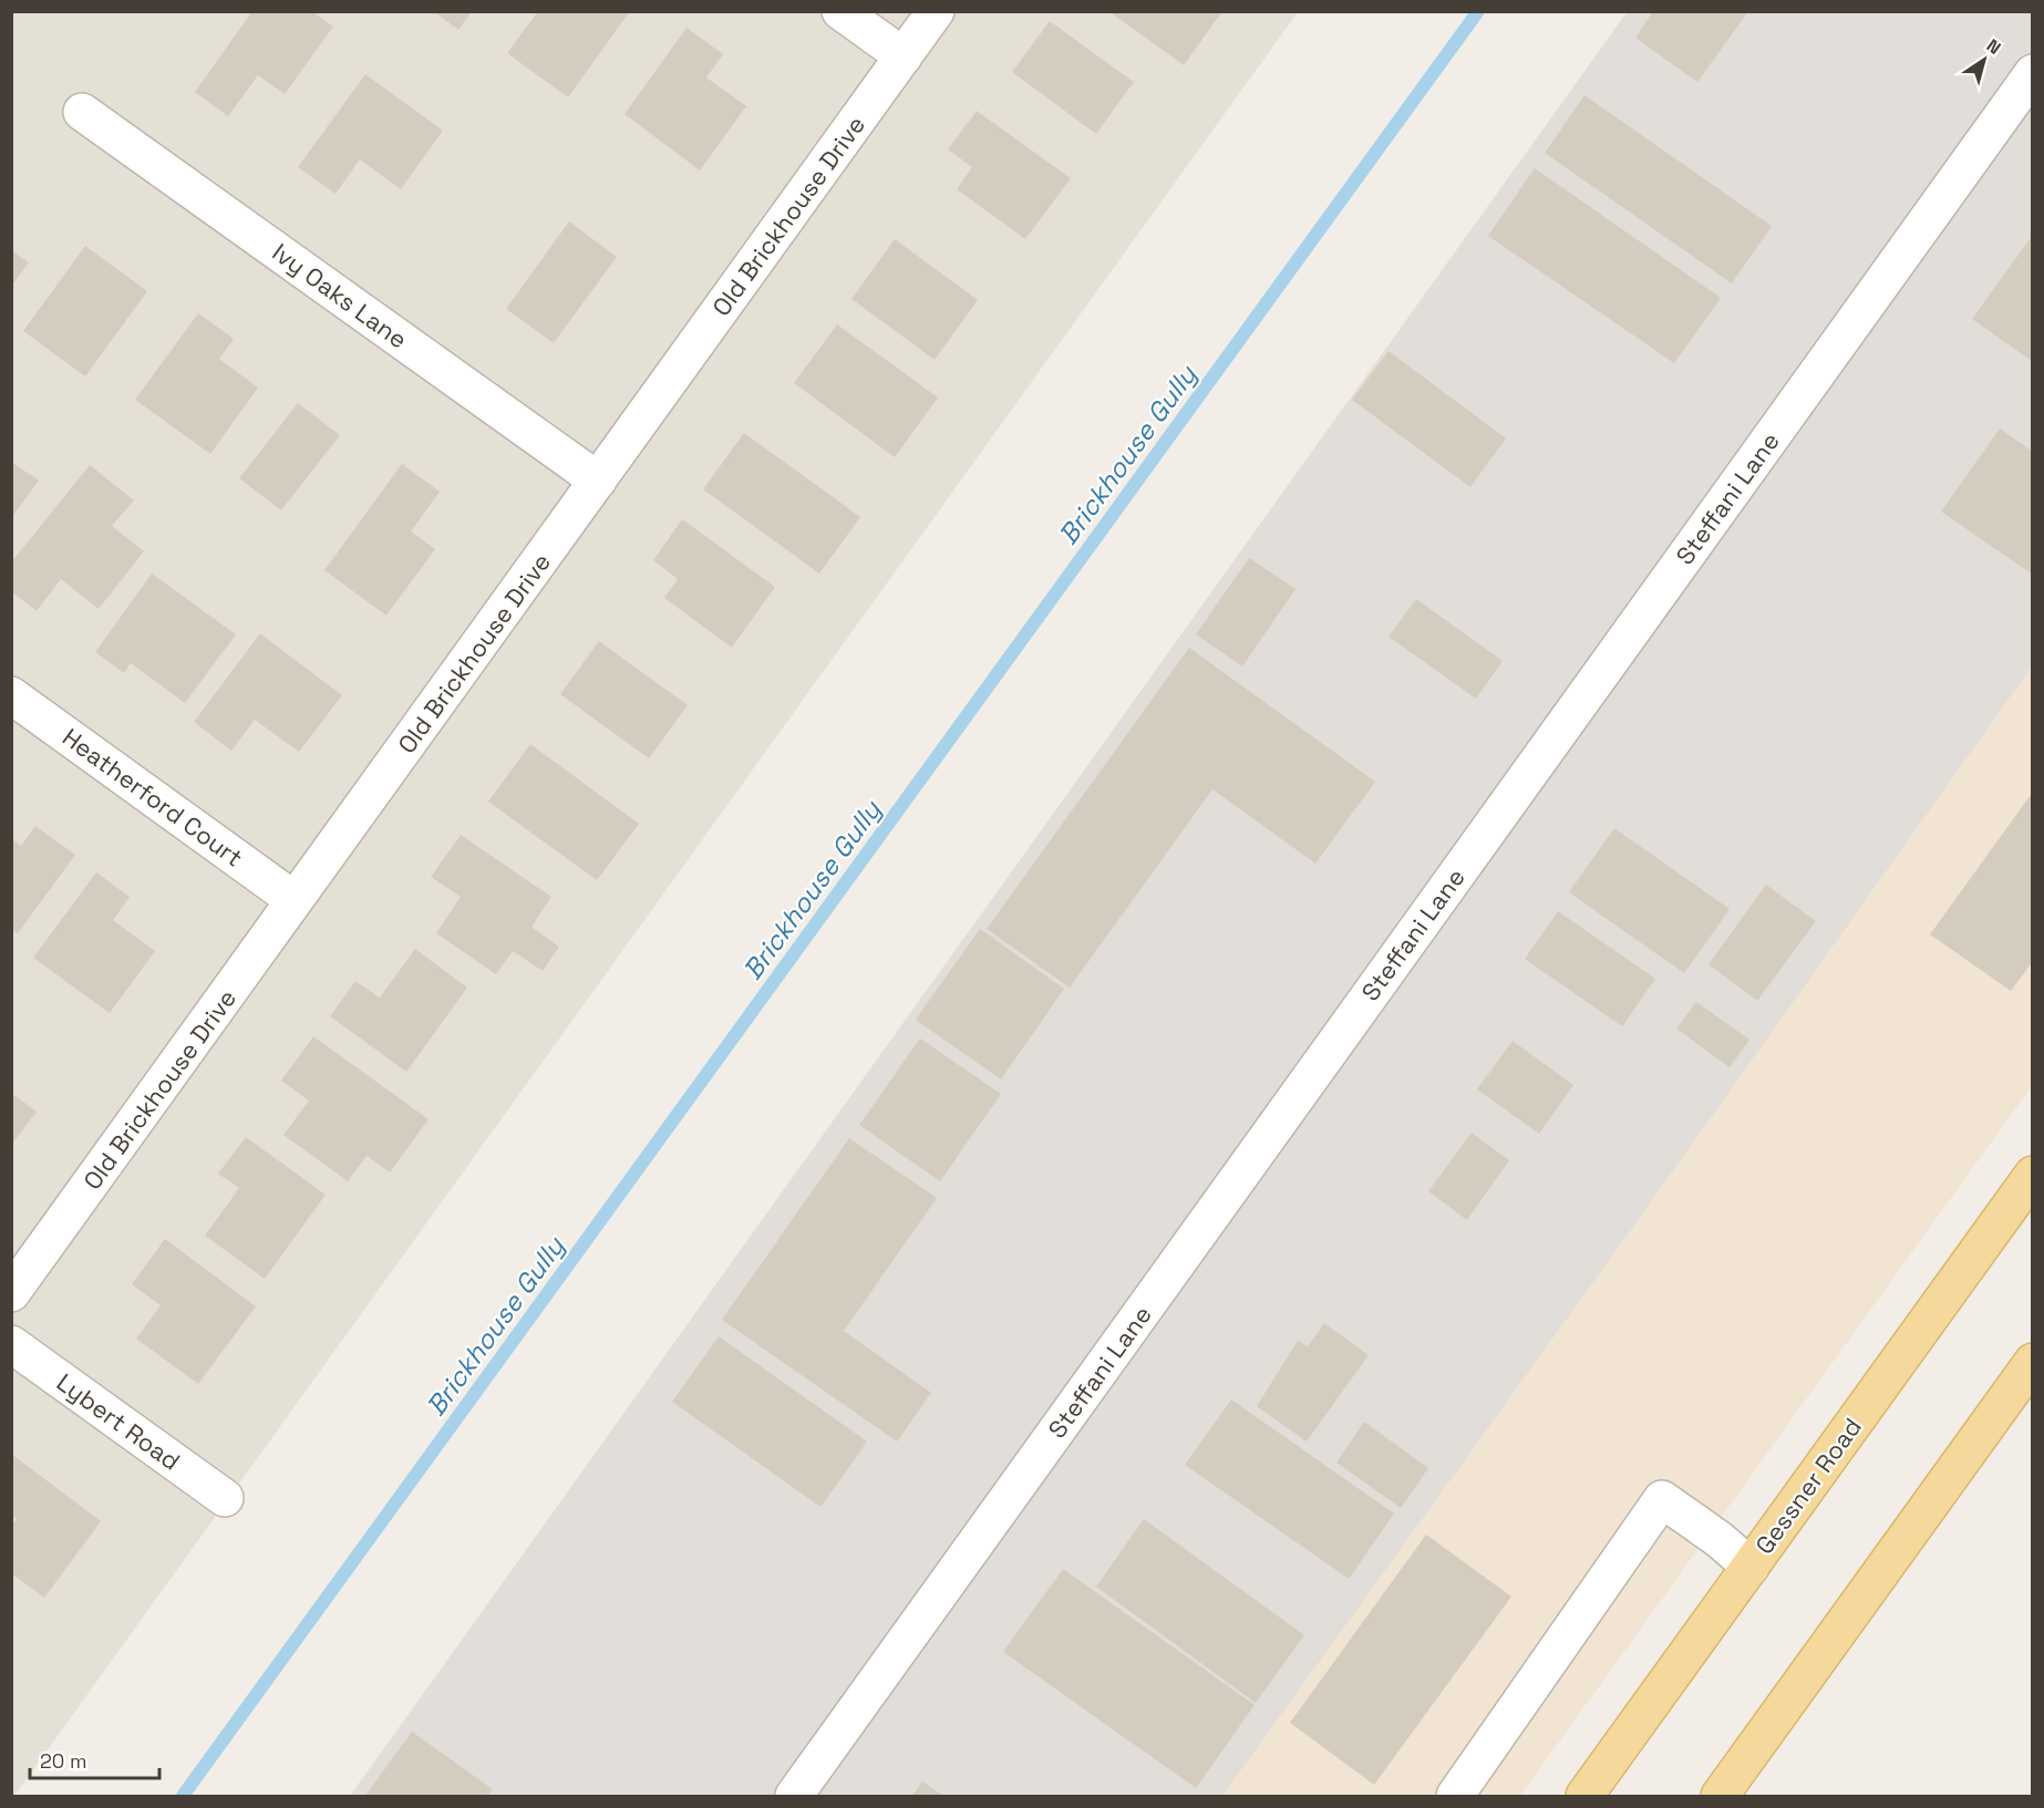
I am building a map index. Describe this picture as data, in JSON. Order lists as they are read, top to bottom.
{
  "streets": {
    "main road": ["Gessner Road"],
    "street": [
      "Old Brickhouse Drive",
      "Ivy Oaks Lane",
      "Steffani Lane",
      "Heatherford Court",
      "Lybert Road"
    ]
  },
  "crossings": [
    ["Old Brickhouse Drive", "Ivy Oaks Lane"],
    ["Old Brickhouse Drive", "Heatherford Court"]
  ],
  "water": ["Brickhouse Gully"],
  "scale_bar": "20 m",
  "north": "top right"
}
